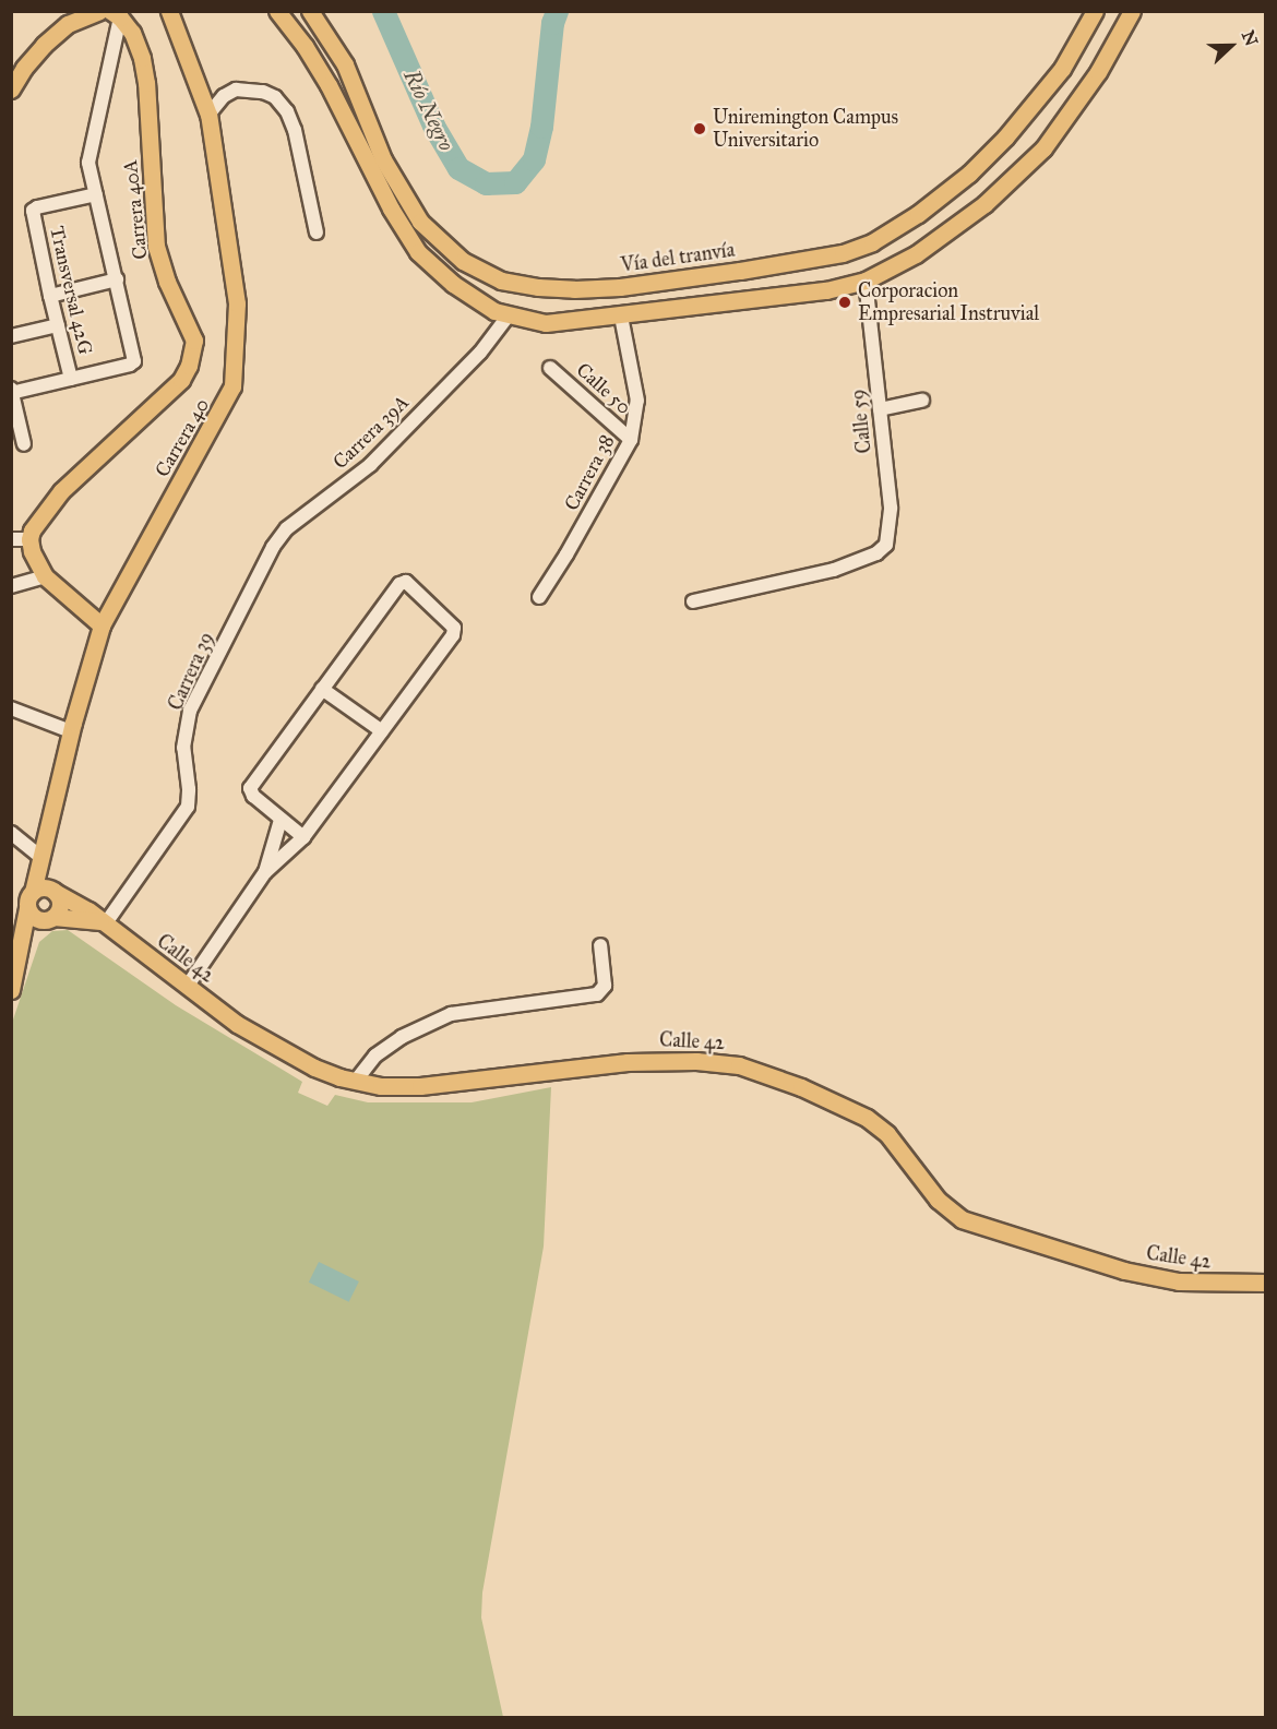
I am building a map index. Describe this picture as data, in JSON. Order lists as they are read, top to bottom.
{
  "streets": {
    "main road": [
      "Carrera 40A",
      "Vía del tranvía",
      "Carrera 40",
      "Calle 42"
    ],
    "street": [
      "Transversal 42G",
      "Calle 50",
      "Calle 59",
      "Carrera 39A",
      "Carrera 38",
      "Carrera 39"
    ]
  },
  "crossings": [
    ["Calle 50", "Carrera 38"],
    ["Carrera 39A", "Carrera 39"],
    ["Carrera 40", "Calle 42"],
    ["Carrera 39", "Calle 42"]
  ],
  "water": ["Río Negro"],
  "places": ["Uniremington Campus Universitario", "Corporacion Empresarial Instruvial"],
  "north": "right"
}
